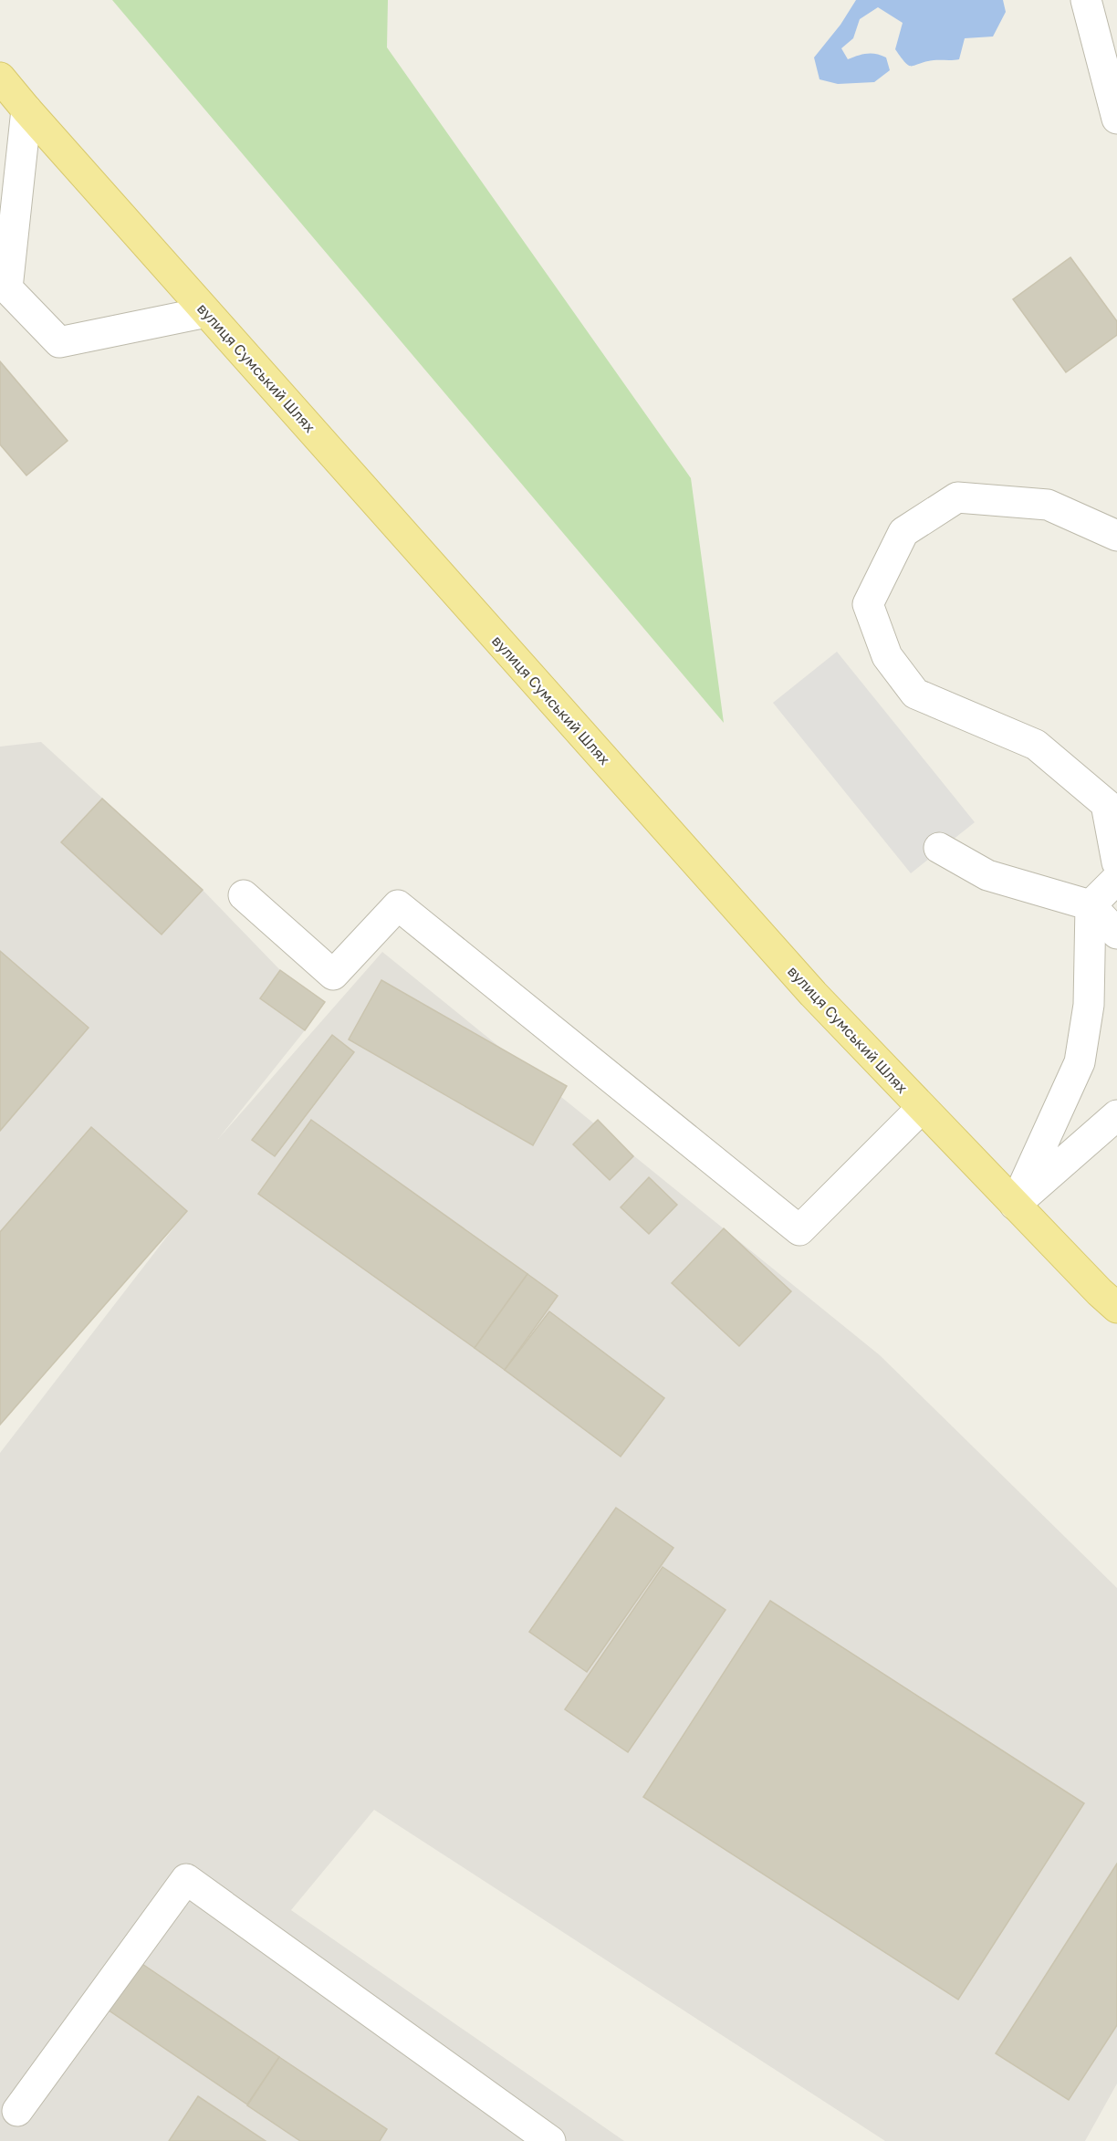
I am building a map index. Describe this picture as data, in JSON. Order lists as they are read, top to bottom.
{
  "streets": {
    "main road": ["вулиця Сумський Шлях"]
  }
}
